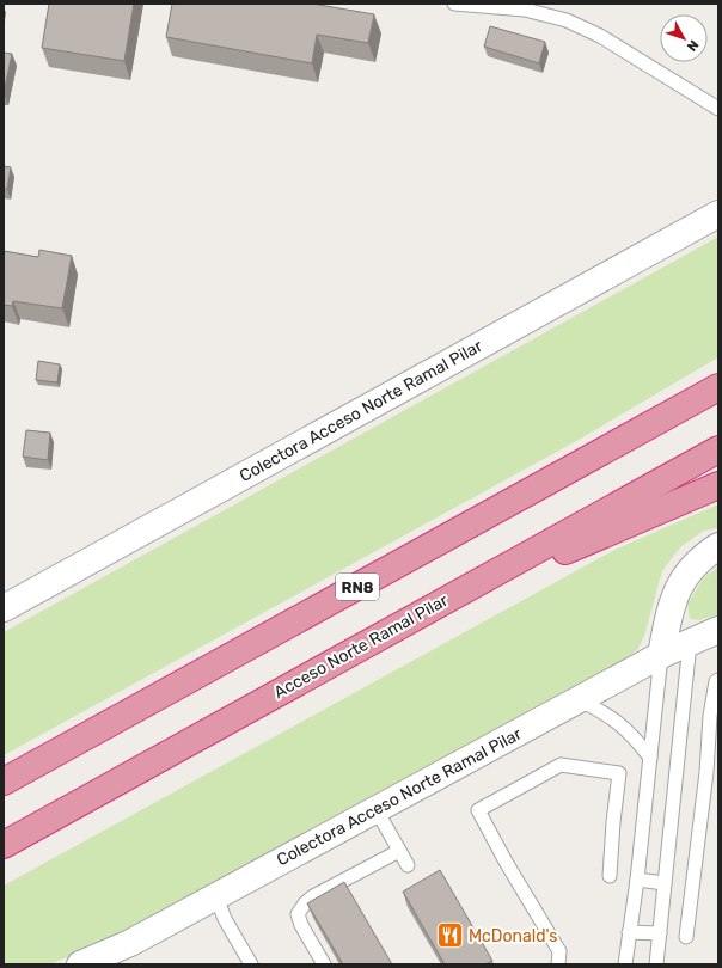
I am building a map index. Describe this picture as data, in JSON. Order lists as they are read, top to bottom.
{
  "streets": {
    "highway": ["RN8", "Acceso Norte Ramal Pilar"],
    "street": ["Colectora Acceso Norte Ramal Pilar"]
  },
  "places": {
    "restaurant": ["McDonald's"]
  },
  "north": "bottom right"
}
